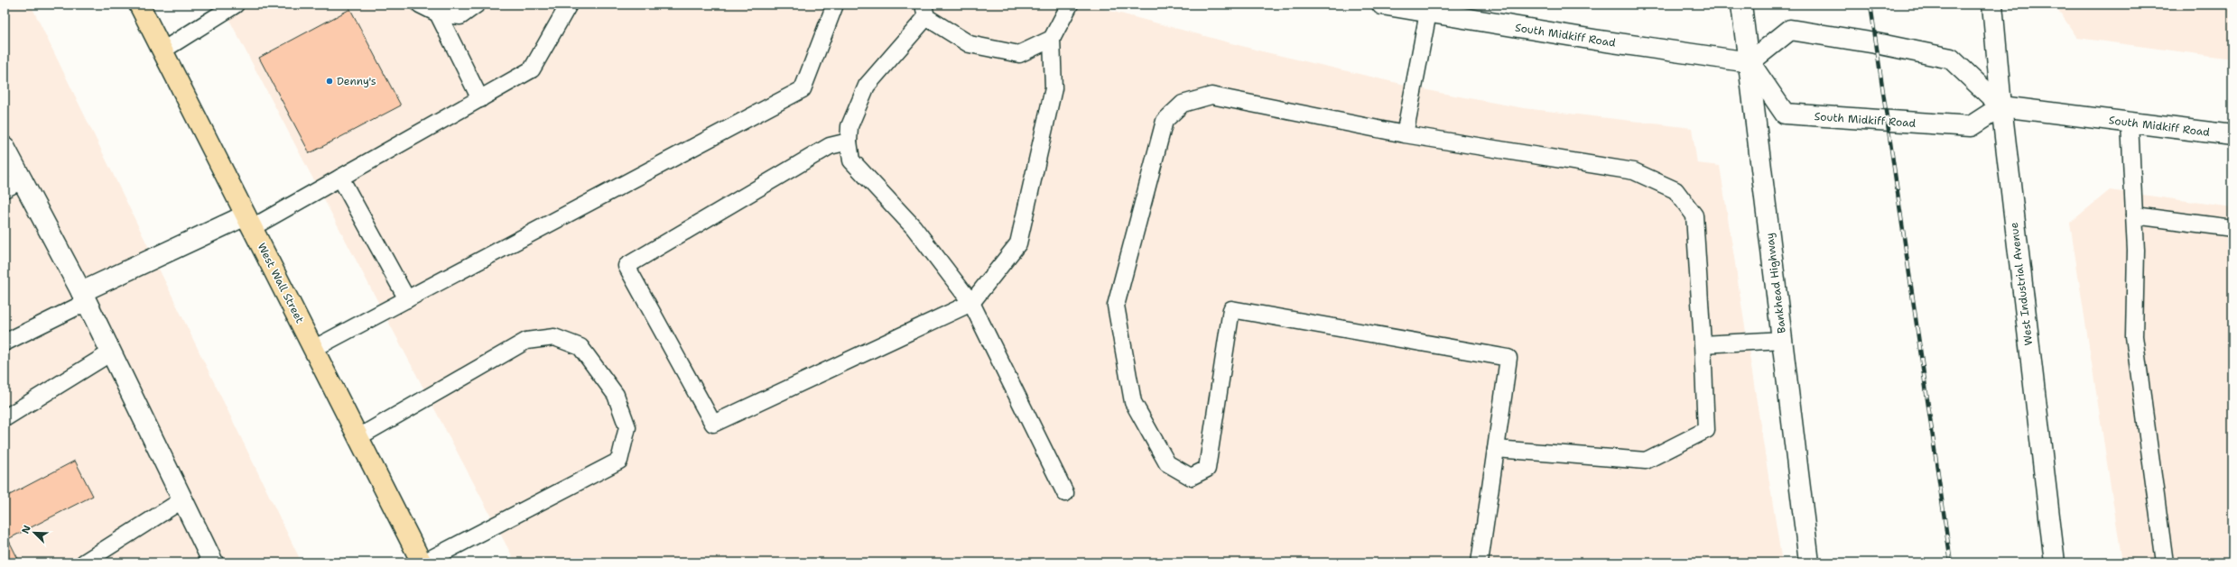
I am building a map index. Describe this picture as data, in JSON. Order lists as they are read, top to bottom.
{
  "streets": {
    "main road": ["West Wall Street"],
    "street": ["South Midkiff Road", "Bankhead Highway", "West Industrial Avenue"]
  },
  "crossings": [
    ["South Midkiff Road", "Bankhead Highway"],
    ["South Midkiff Road", "West Industrial Avenue"]
  ],
  "places": ["Denny's"],
  "north": "top left"
}
